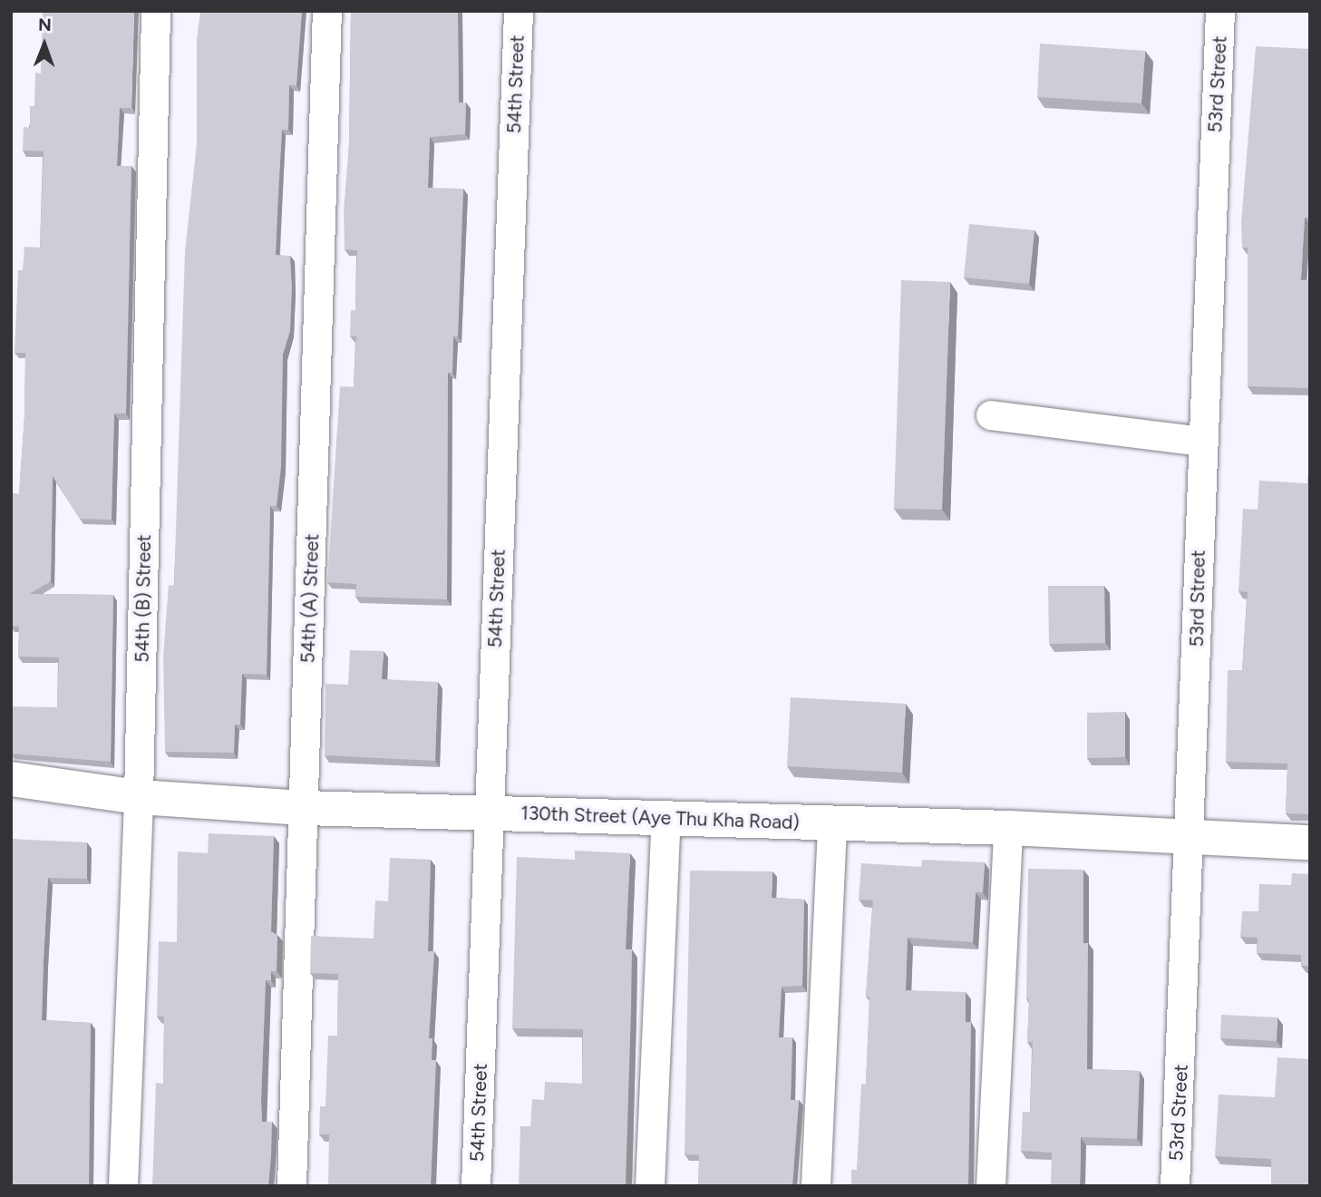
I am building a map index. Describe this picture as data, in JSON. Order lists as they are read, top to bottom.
{
  "streets": {
    "street": [
      "54th Street",
      "53rd Street",
      "54th (B) Street",
      "54th (A) Street",
      "130th Street (Aye Thu Kha Road)"
    ]
  },
  "crossings": [
    ["54th Street", "130th Street (Aye Thu Kha Road)"],
    ["53rd Street", "130th Street (Aye Thu Kha Road)"],
    ["54th (B) Street", "130th Street (Aye Thu Kha Road)"],
    ["54th (A) Street", "130th Street (Aye Thu Kha Road)"]
  ],
  "north": "top"
}
